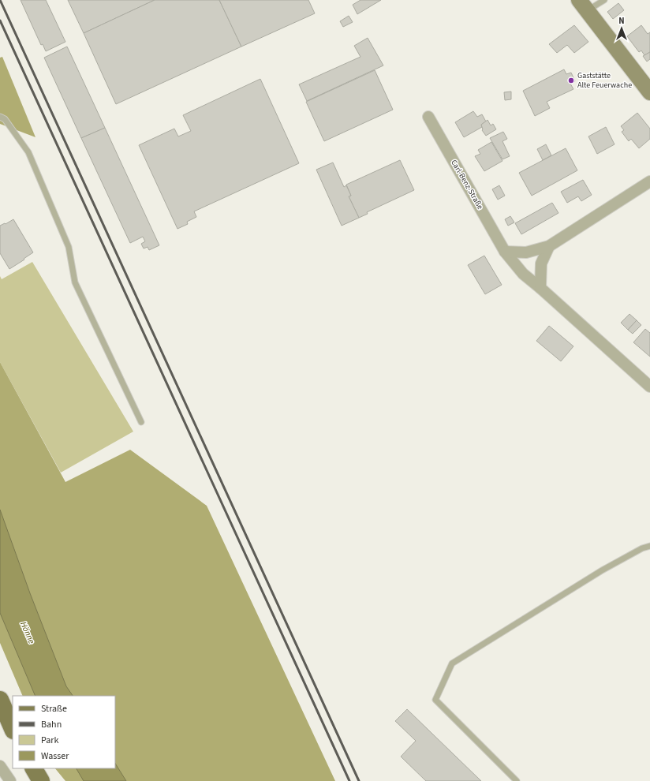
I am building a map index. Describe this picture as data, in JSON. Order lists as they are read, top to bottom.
{
  "streets": {
    "street": ["Carl-Benz-Straße"]
  },
  "water": ["Hönne"],
  "places": ["Gaststätte Alte Feuerwache"],
  "legend": [
    "Straße",
    "Bahn",
    "Park",
    "Wasser"
  ],
  "north": "top"
}
